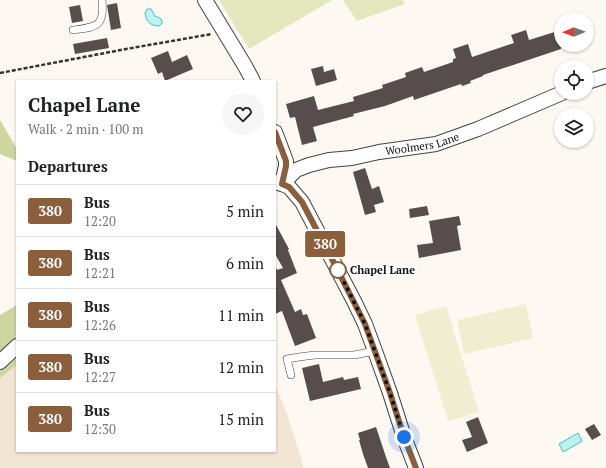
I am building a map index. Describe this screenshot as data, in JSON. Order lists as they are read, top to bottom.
{
  "streets": {
    "street": ["Woolmers Lane"]
  },
  "places": ["Chapel Lane"],
  "lines": ["bus line 380"],
  "north": "left",
  "page": {
    "on_map": "380",
    "heading": [
      ["Chapel Lane", "Walk · 2 min · 100 m"],
      "Departures"
    ],
    "list": [
      {
        "mark": "380",
        "name": "Bus",
        "note": "12:20",
        "value": "5 min"
      },
      {
        "mark": "380",
        "name": "Bus",
        "note": "12:21",
        "value": "6 min"
      },
      {
        "mark": "380",
        "name": "Bus",
        "note": "12:26",
        "value": "11 min"
      },
      {
        "mark": "380",
        "name": "Bus",
        "note": "12:27",
        "value": "12 min"
      },
      {
        "mark": "380",
        "name": "Bus",
        "note": "12:30",
        "value": "15 min"
      }
    ]
  }
}
